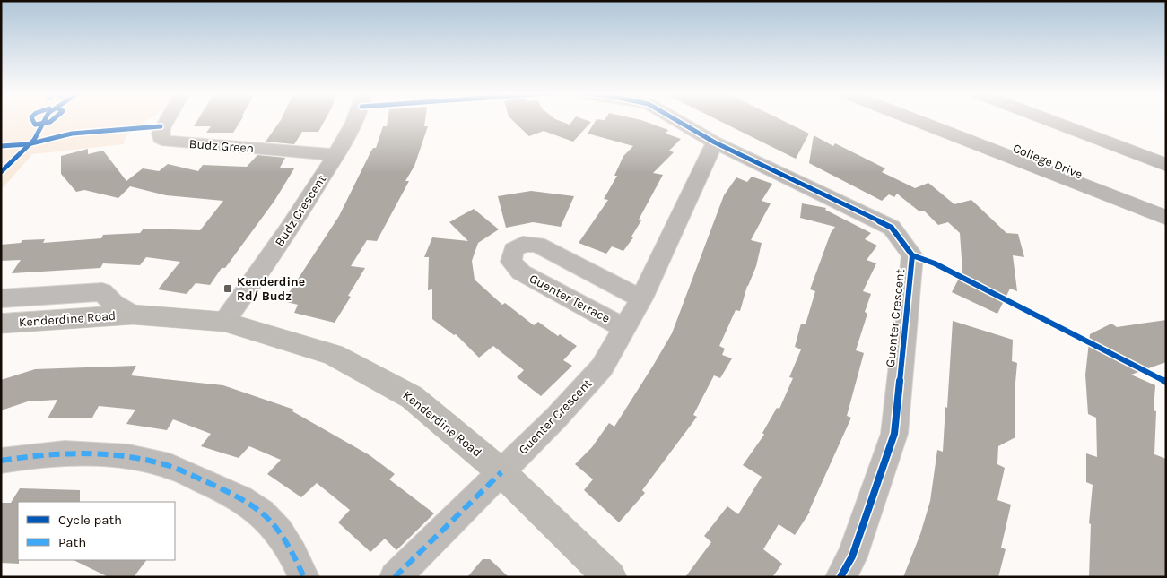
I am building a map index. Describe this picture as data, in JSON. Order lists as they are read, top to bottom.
{
  "streets": {
    "highway": ["College Drive"],
    "street": [
      "Budz Green",
      "Budz Crescent",
      "Guenter Terrace",
      "Guenter Crescent",
      "Kenderdine Road"
    ]
  },
  "crossings": [
    ["Budz Green", "Budz Crescent"],
    ["Budz Crescent", "Kenderdine Road"],
    ["Guenter Terrace", "Guenter Crescent"],
    ["Guenter Crescent", "Kenderdine Road"]
  ],
  "places": {
    "transit": ["Kenderdine Rd/ Budz"]
  },
  "legend": ["Cycle path", "Path"]
}
